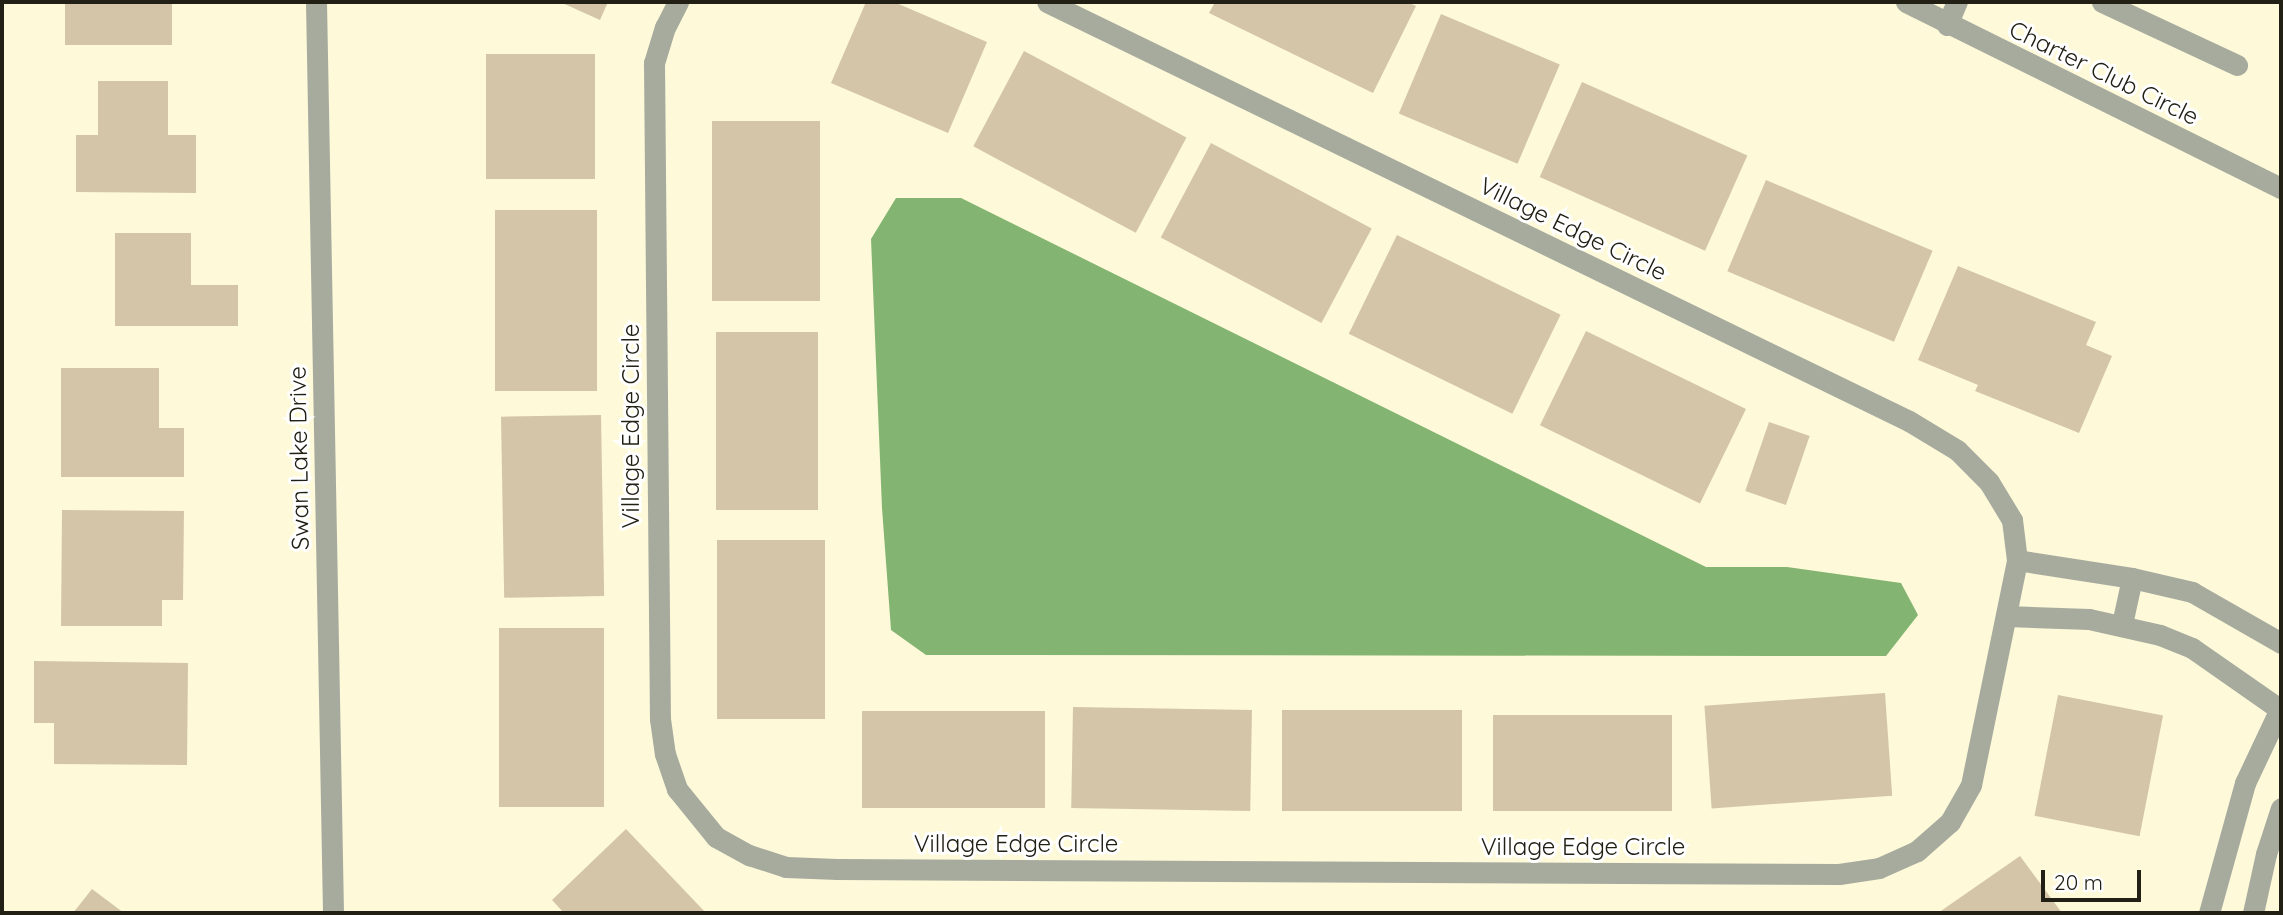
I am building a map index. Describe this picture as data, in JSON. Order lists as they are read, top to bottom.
{
  "streets": {
    "street": ["Charter Club Circle", "Village Edge Circle", "Swan Lake Drive"]
  },
  "scale_bar": "20 m"
}
